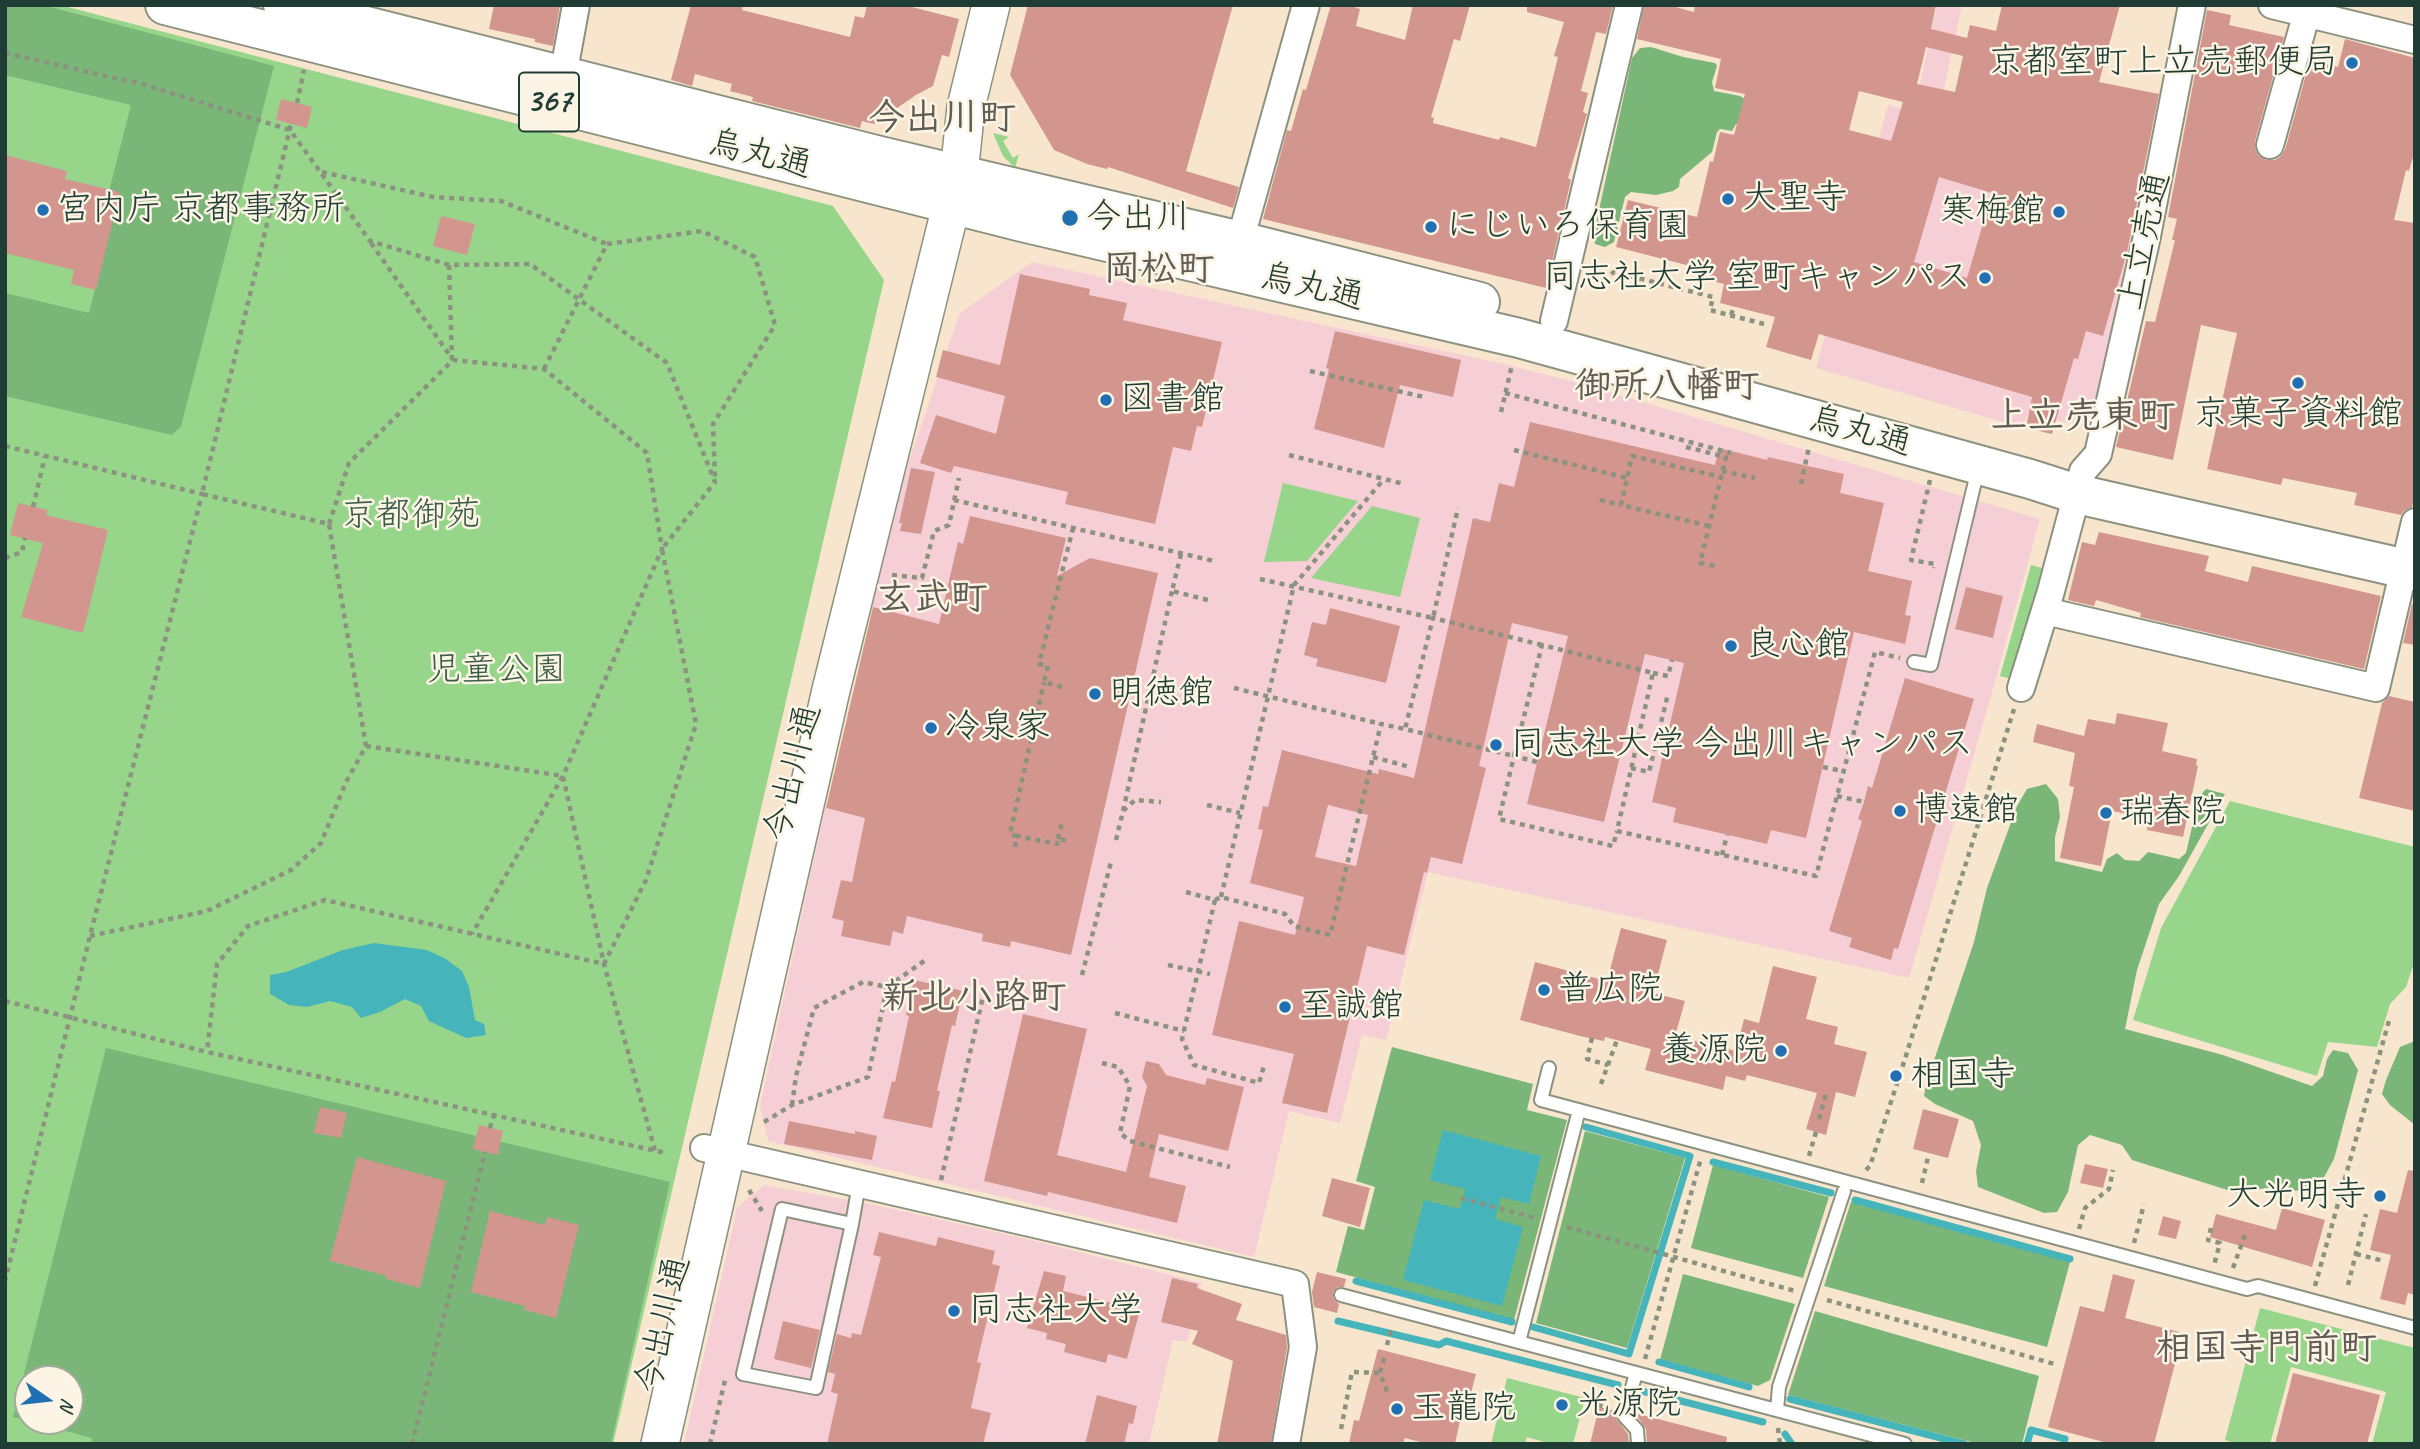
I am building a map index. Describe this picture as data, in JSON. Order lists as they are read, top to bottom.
{
  "streets": {
    "highway": ["367", "烏丸通"],
    "main road": ["今出川通"],
    "street": ["上立売通"]
  },
  "crossings": [
    ["烏丸通", "上立売通"],
    ["烏丸通", "今出川通"]
  ],
  "districts": [
    "今出川町",
    "岡松町",
    "御所八幡町",
    "上立売東町",
    "玄武町",
    "新北小路町",
    "相国寺門前町"
  ],
  "parks": ["京都御苑", "児童公園"],
  "places": [
    "京都室町上立売郵便局",
    "大聖寺",
    "宮内庁 京都事務所",
    "寒梅館",
    "今出川",
    "にじいろ保育園",
    "同志社大学 室町キャンパス",
    "京菓子資料館",
    "図書館",
    "良心館",
    "明徳館",
    "冷泉家",
    "同志社大学 今出川キャンパス",
    "博遠館",
    "瑞春院",
    "普広院",
    "至誠館",
    "養源院",
    "相国寺",
    "大光明寺",
    "同志社大学",
    "光源院",
    "玉龍院"
  ],
  "north": "right"
}
